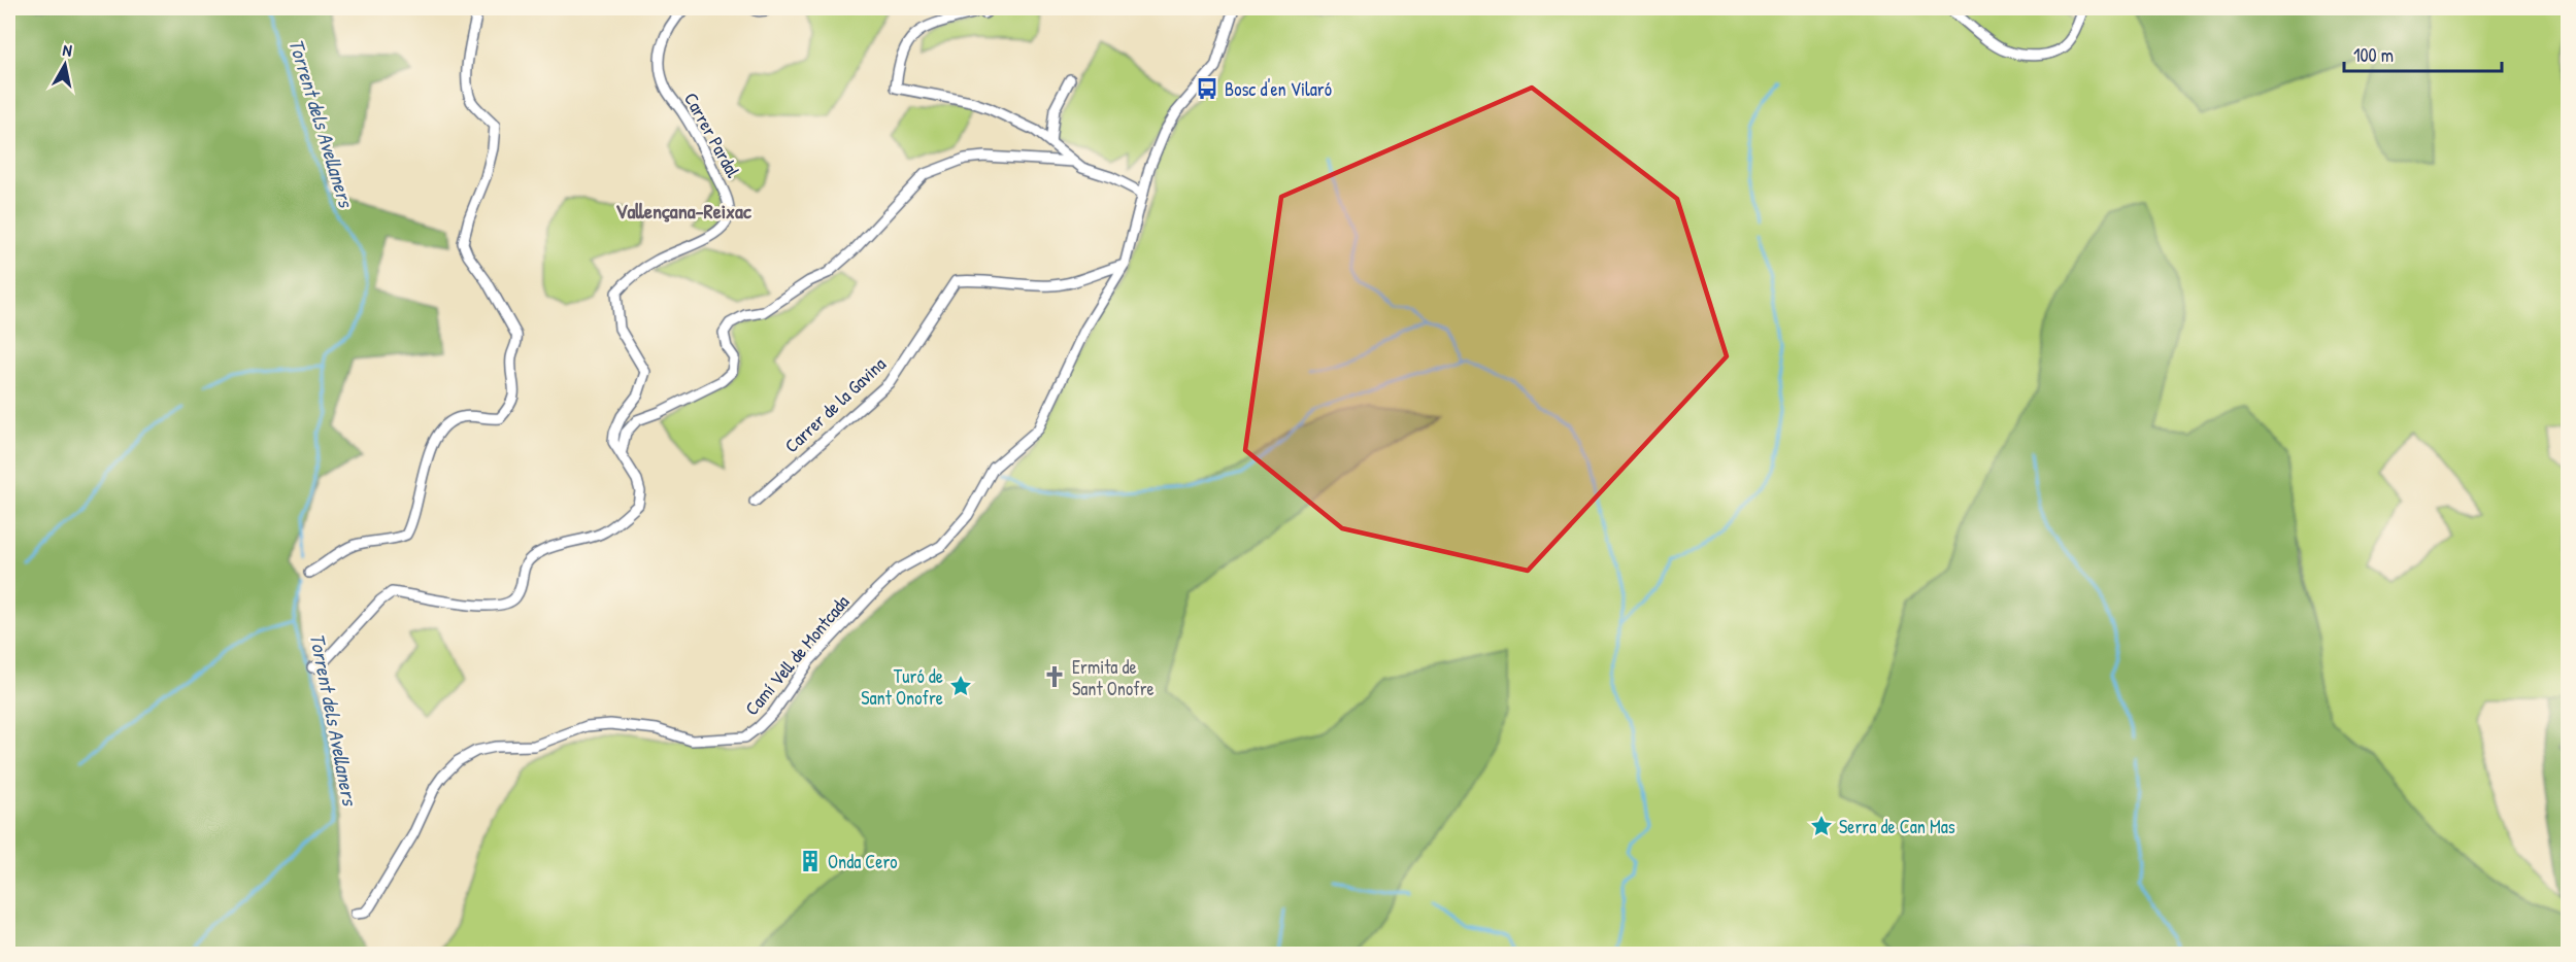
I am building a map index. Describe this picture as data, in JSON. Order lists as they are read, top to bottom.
{
  "streets": {
    "street": ["Carrer Pardal", "Carrer de la Gavina", "Camí Vell de Montcada"]
  },
  "crossings": [
    ["Carrer de la Gavina", "Camí Vell de Montcada"]
  ],
  "districts": ["Vallençana-Reixac"],
  "water": ["Torrent dels Avellaners"],
  "places": {
    "bus stop": ["Bosc d'en Vilaró"],
    "church": ["Ermita de Sant Onofre"],
    "place": ["Turó de Sant Onofre", "Serra de Can Mas"],
    "building": ["Onda Cero"]
  },
  "scale_bar": "100 m",
  "north": "top"
}
